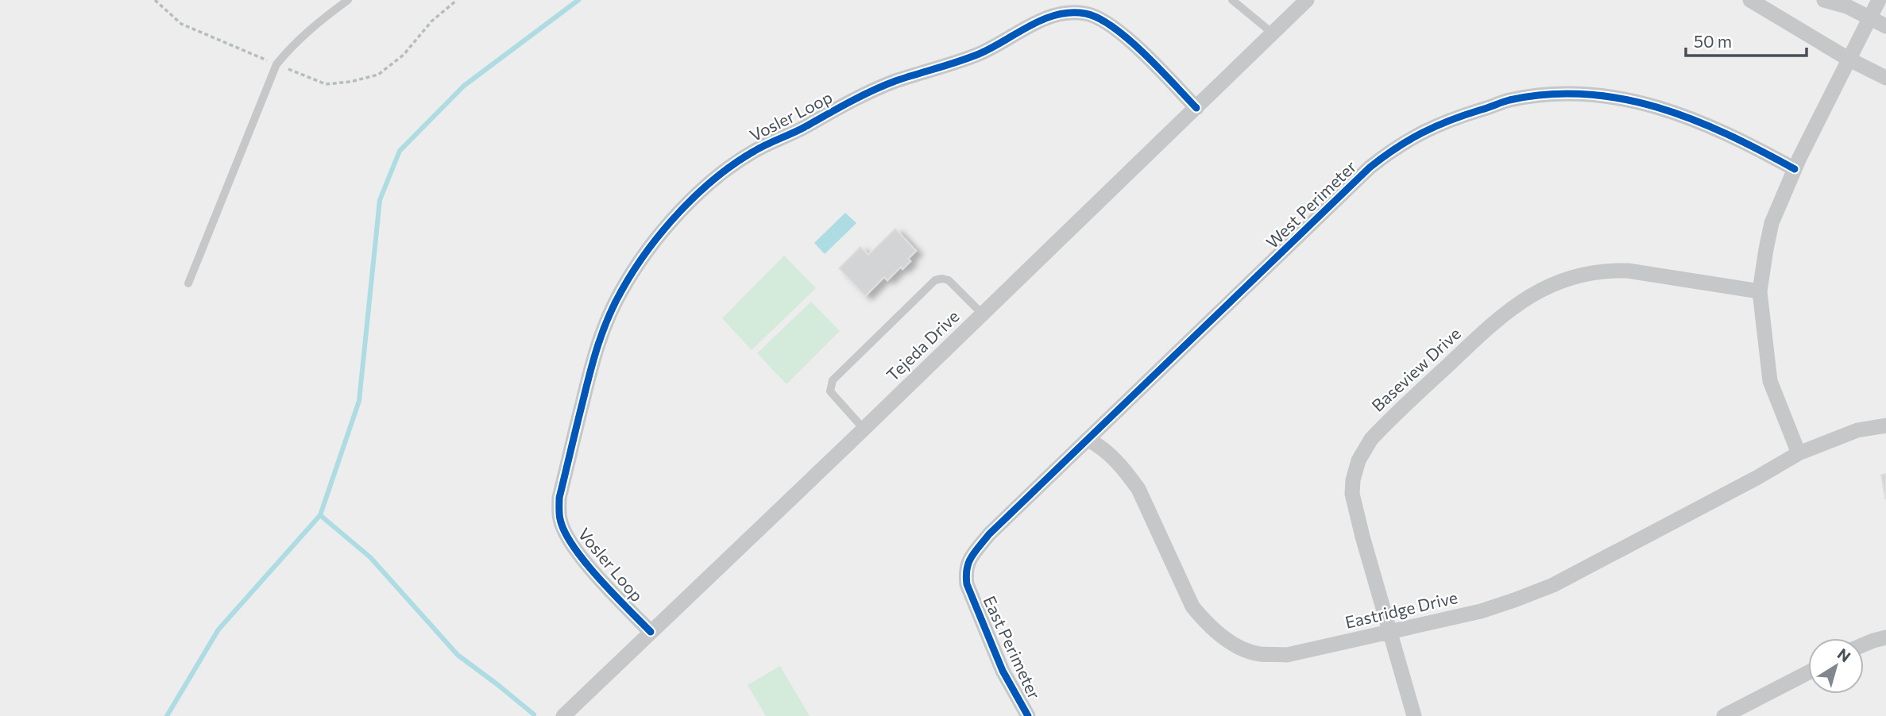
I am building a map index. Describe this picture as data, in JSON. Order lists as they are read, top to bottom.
{
  "streets": {
    "street": [
      "Vosler Loop",
      "West Perimeter",
      "Tejeda Drive",
      "Baseview Drive",
      "Eastridge Drive",
      "East Perimeter"
    ]
  },
  "crossings": [
    ["Vosler Loop", "Tejeda Drive"],
    ["West Perimeter", "Eastridge Drive"],
    ["West Perimeter", "East Perimeter"],
    ["Baseview Drive", "Eastridge Drive"]
  ],
  "scale_bar": "50 m",
  "north": "top right"
}
